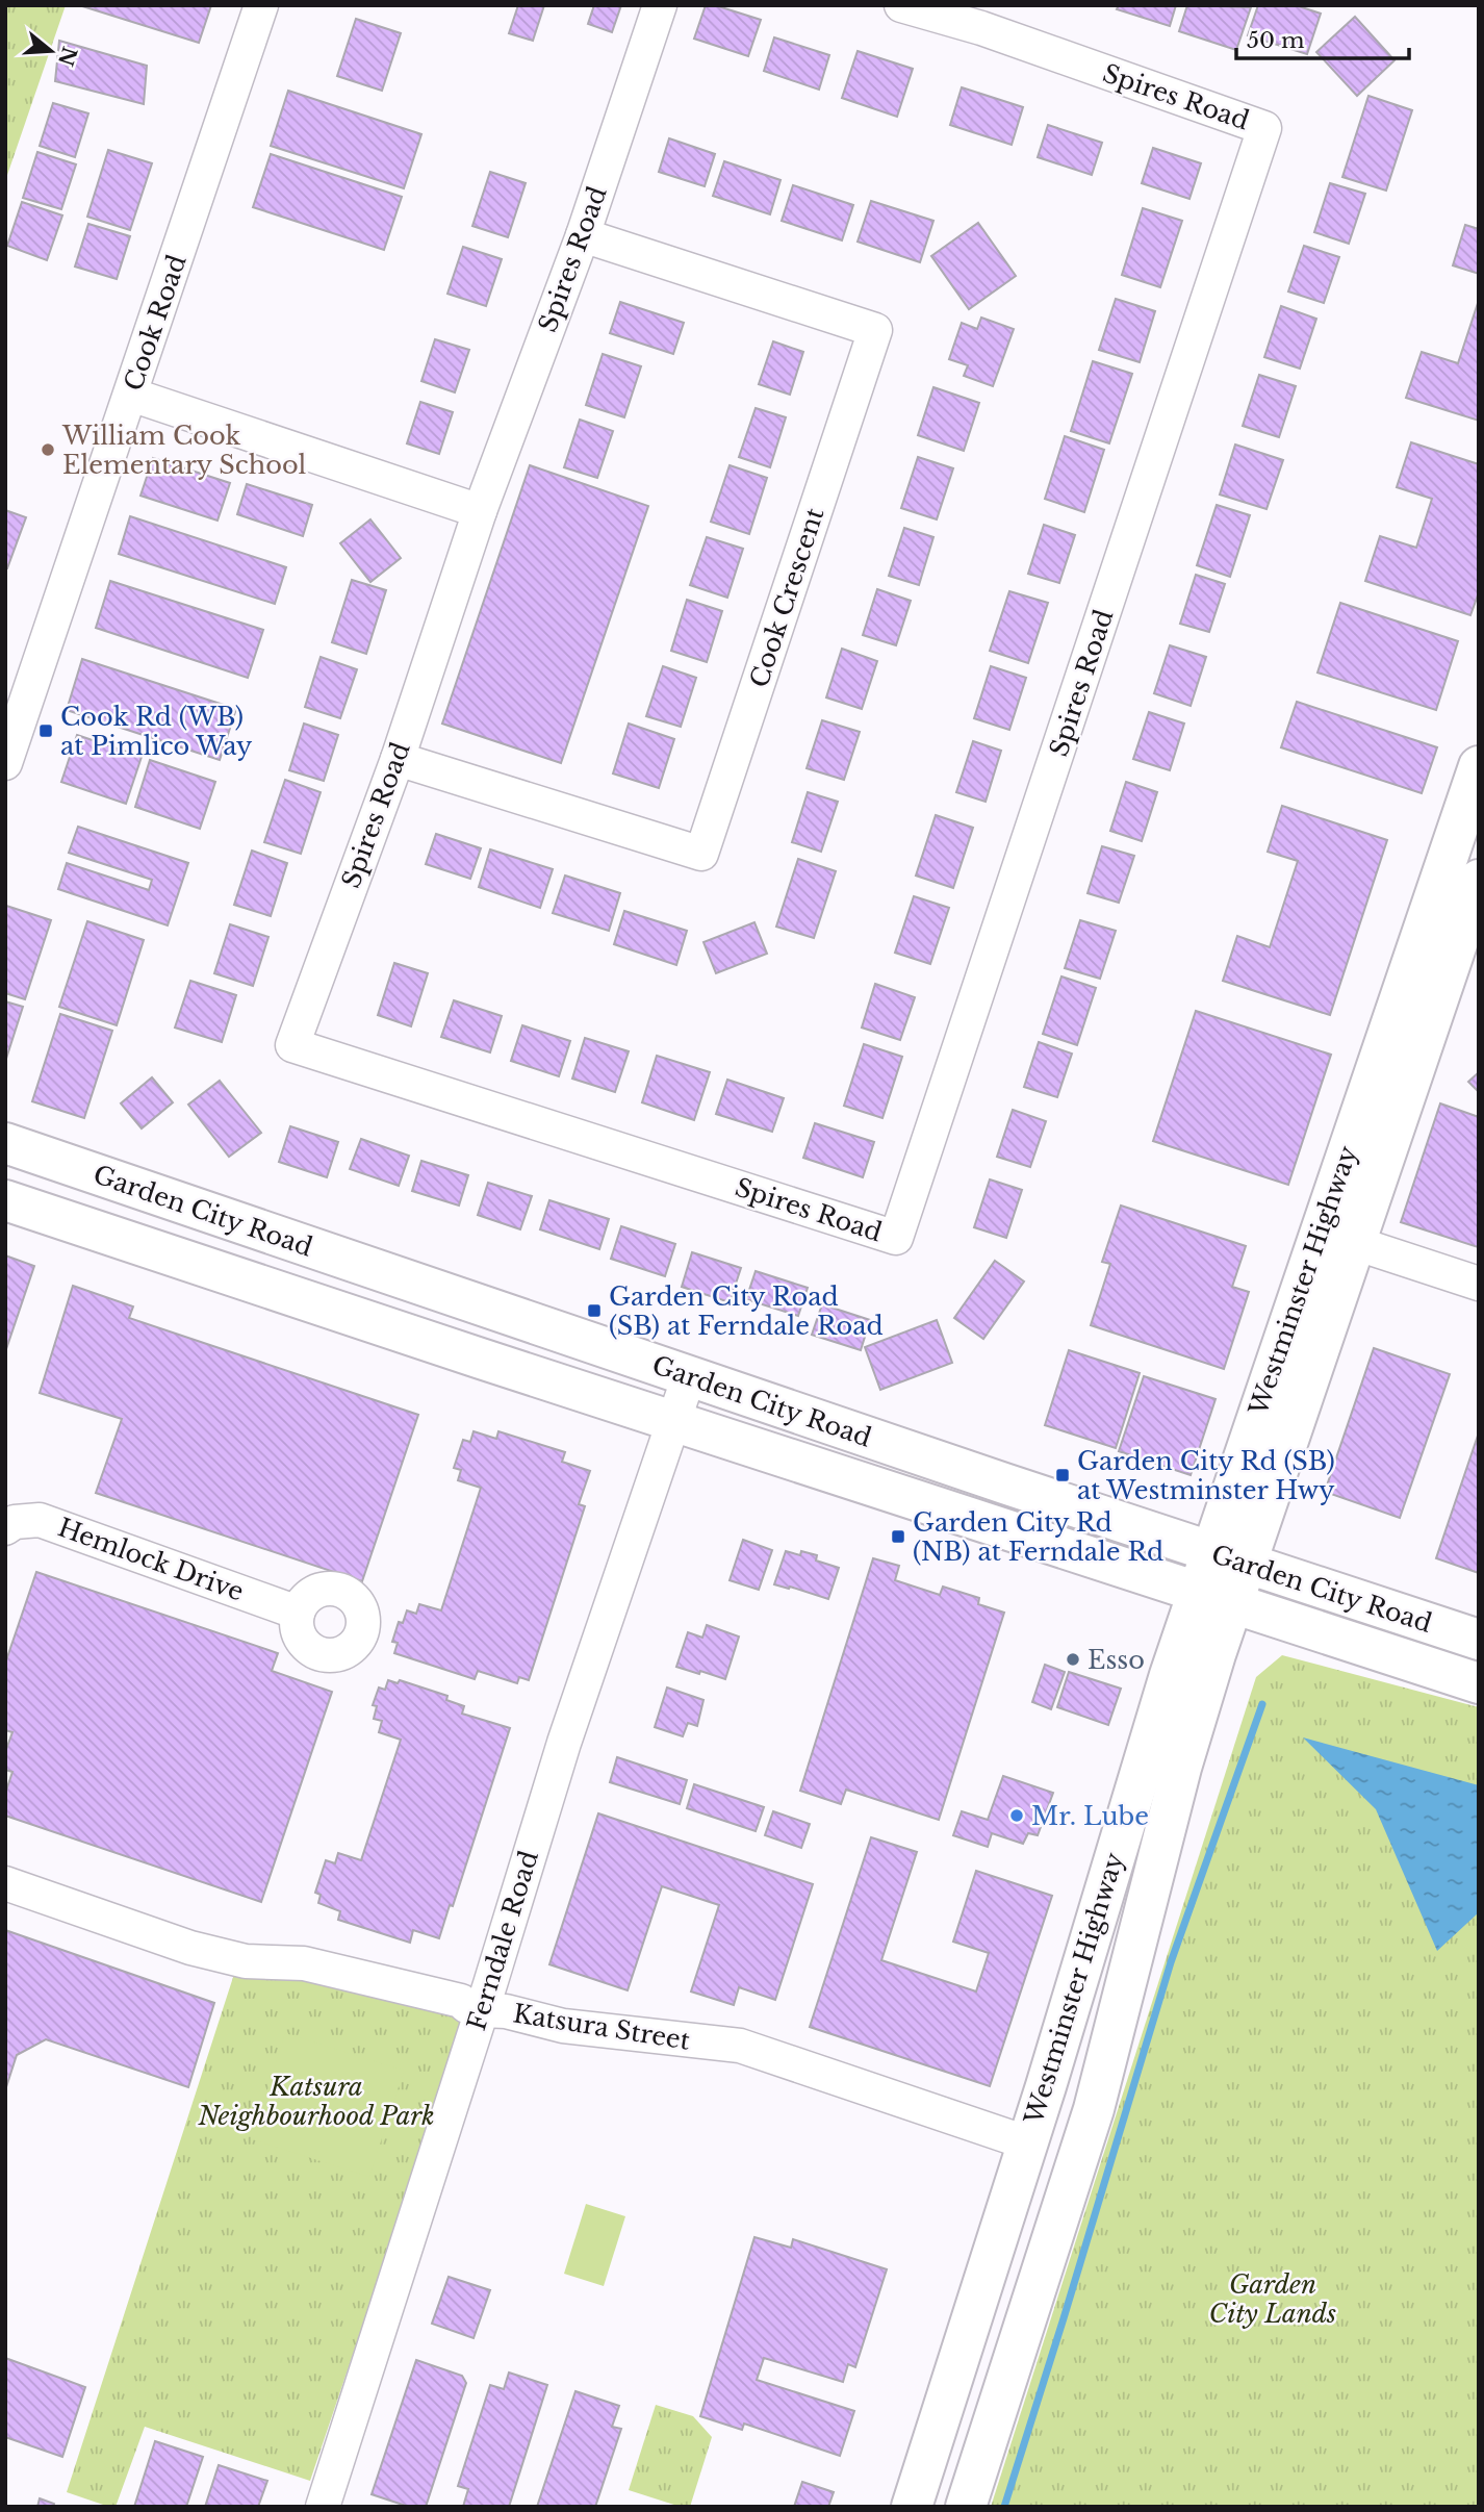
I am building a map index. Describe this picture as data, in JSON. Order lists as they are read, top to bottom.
{
  "streets": {
    "main road": ["Garden City Road", "Westminster Highway"],
    "street": [
      "Spires Road",
      "Cook Road",
      "Cook Crescent",
      "Hemlock Drive",
      "Ferndale Road",
      "Katsura Street"
    ]
  },
  "crossings": [
    ["Spires Road", "Cook Crescent"],
    ["Garden City Road", "Westminster Highway"],
    ["Garden City Road", "Ferndale Road"],
    ["Westminster Highway", "Katsura Street"],
    ["Ferndale Road", "Katsura Street"]
  ],
  "parks": ["Katsura Neighbourhood Park", "Garden City Lands"],
  "places": {
    "other": ["William Cook Elementary School", "Esso", "Mr. Lube"],
    "transit": [
      "Cook Rd (WB) at Pimlico Way",
      "Garden City Road (SB) at Ferndale Road",
      "Garden City Rd (SB) at Westminster Hwy",
      "Garden City Rd (NB) at Ferndale Rd"
    ]
  },
  "scale_bar": "50 m",
  "north": "right"
}
